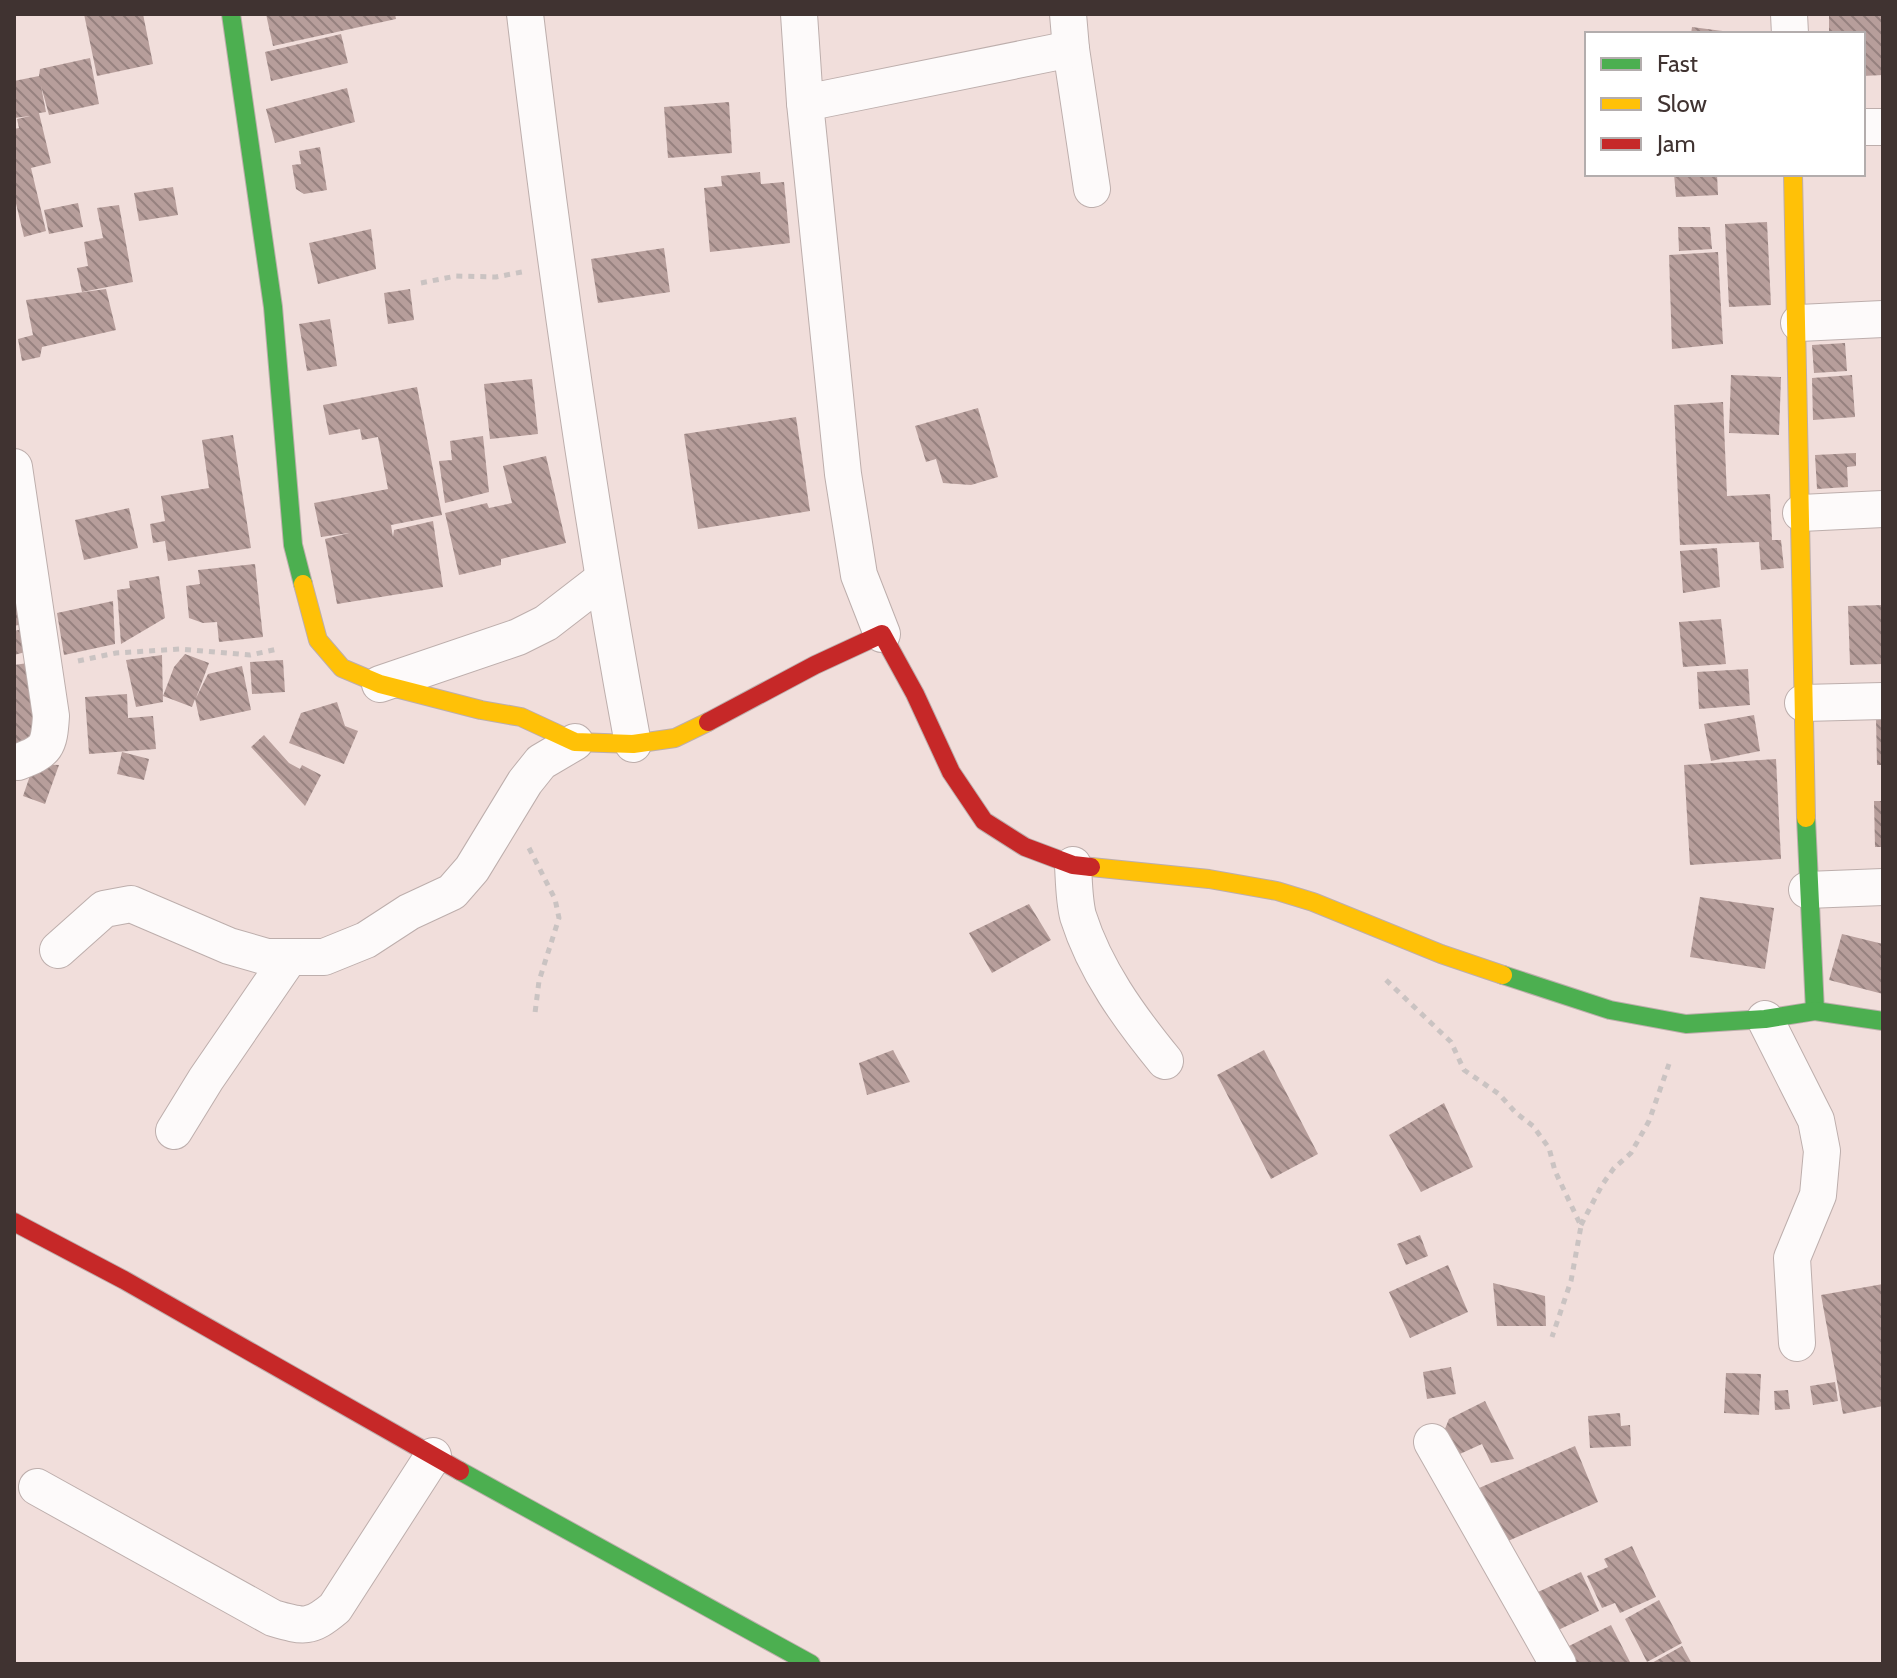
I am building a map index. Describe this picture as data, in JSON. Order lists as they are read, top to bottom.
{
  "legend": ["Fast", "Slow", "Jam"]
}
